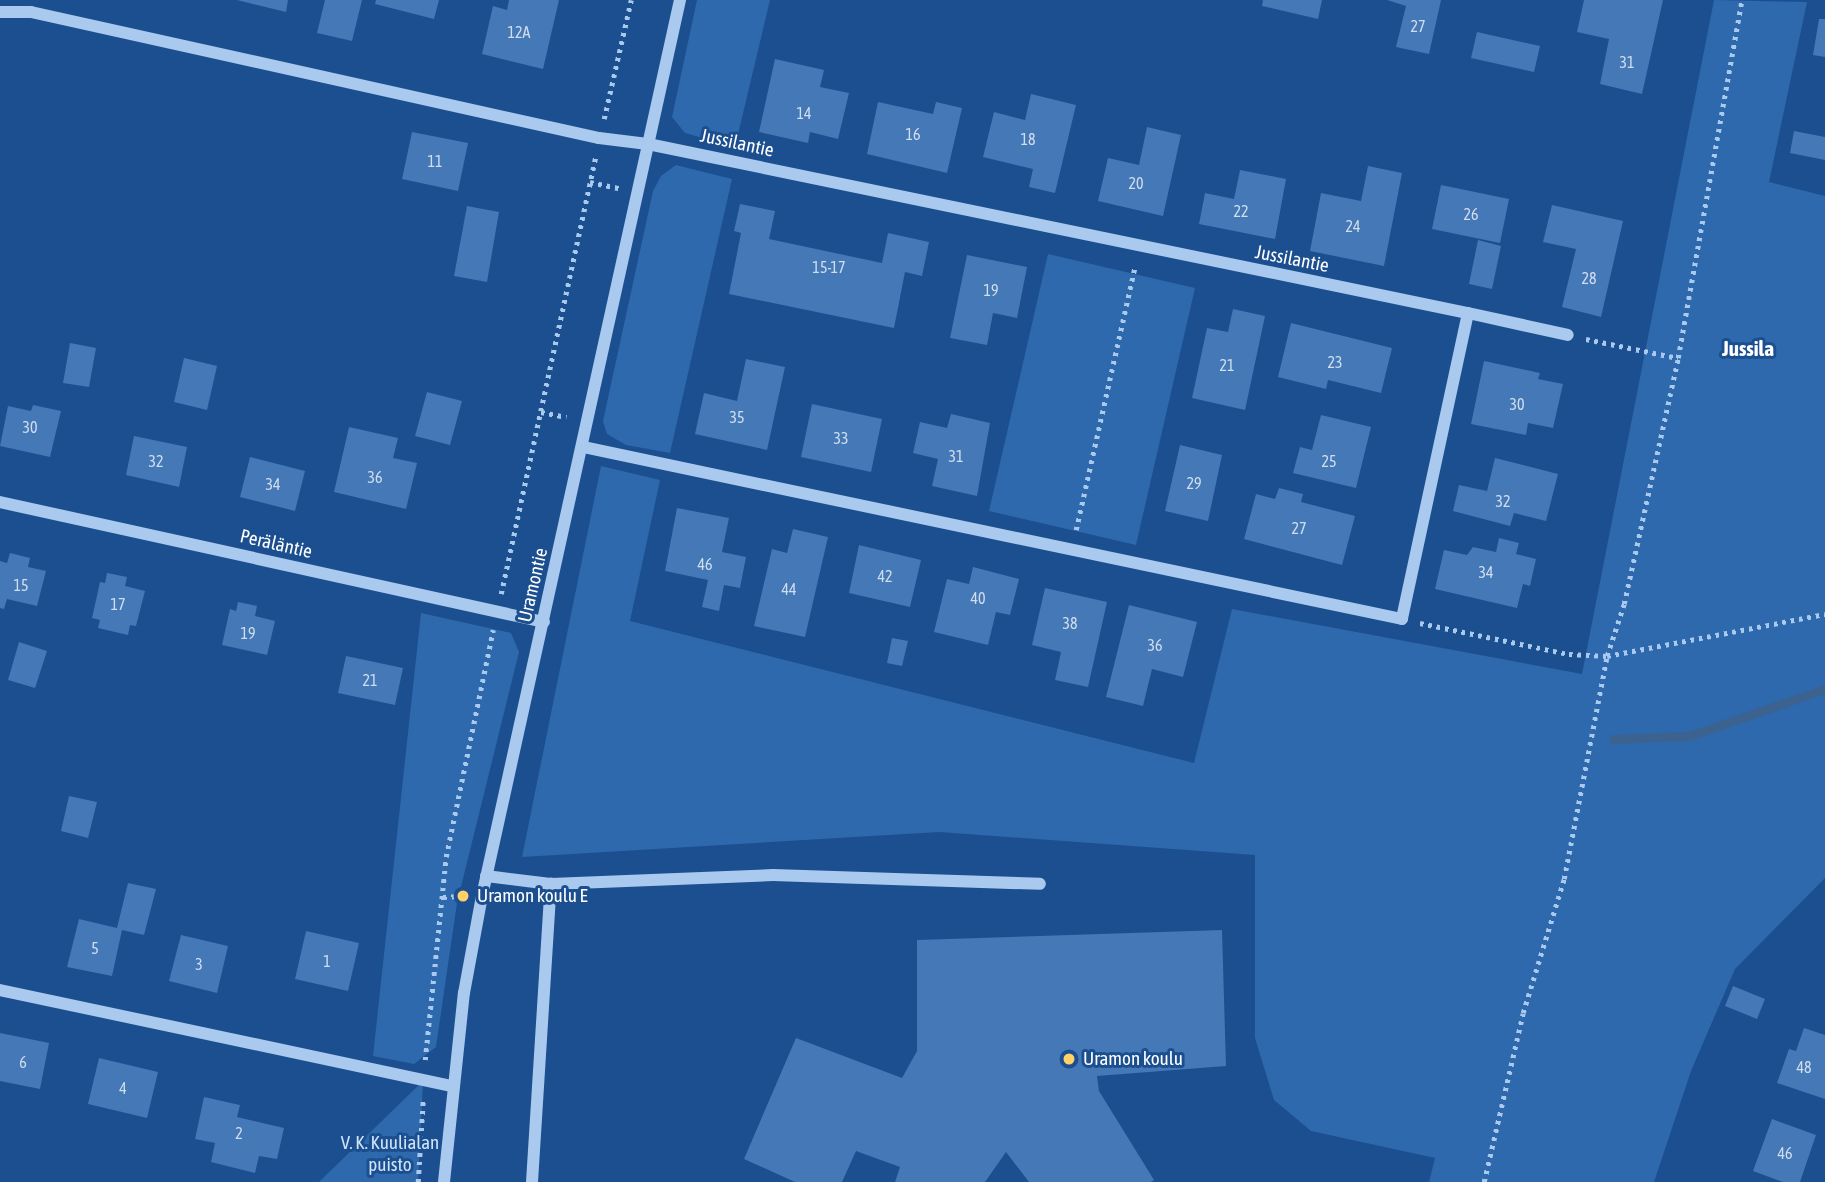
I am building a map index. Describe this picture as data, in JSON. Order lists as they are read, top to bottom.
{
  "streets": {
    "street": ["Jussilantie", "Peräläntie", "Uramontie"]
  },
  "crossings": [
    ["Jussilantie", "Uramontie"],
    ["Peräläntie", "Uramontie"]
  ],
  "districts": ["Jussila"],
  "parks": ["V. K. Kuulialan puisto"],
  "places": ["Uramon koulu E", "Uramon koulu"],
  "house_numbers": [
    "27",
    "12A",
    "31",
    "14",
    "16",
    "18",
    "11",
    "20",
    "22",
    "26",
    "24",
    "15-17",
    "28",
    "19",
    "23",
    "21",
    "30",
    "35",
    "30",
    "33",
    "31",
    "32",
    "25",
    "36",
    "29",
    "34",
    "32",
    "27",
    "46",
    "34",
    "42",
    "15",
    "44",
    "40",
    "17",
    "38",
    "19",
    "36",
    "21",
    "5",
    "1",
    "3",
    "6",
    "48",
    "4",
    "2",
    "46"
  ]
}
